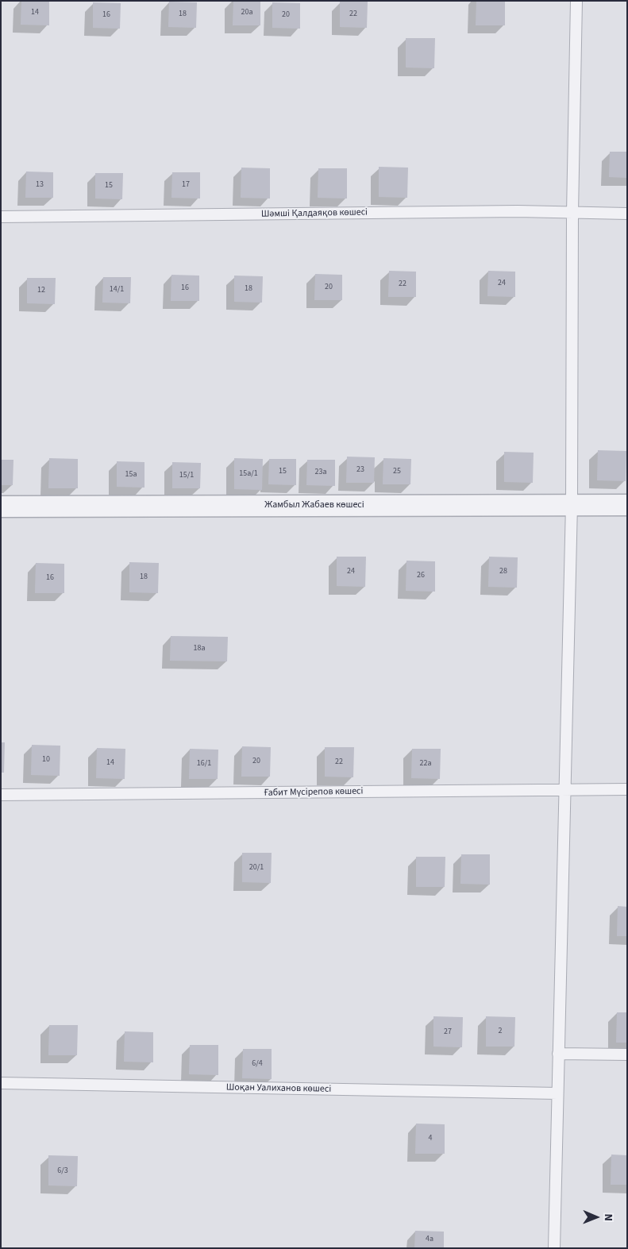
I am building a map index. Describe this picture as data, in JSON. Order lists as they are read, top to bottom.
{
  "streets": {
    "street": ["Жамбыл Жабаев көшесі"],
    "lane": ["Шәмші Қалдаяқов көшесі", "Ғабит Мүсірепов көшесі", "Шоқан Уалиханов көшесі"]
  },
  "house_numbers": [
    "14",
    "20а",
    "18",
    "22",
    "16",
    "20",
    "13",
    "17",
    "15",
    "24",
    "22",
    "20",
    "16",
    "18",
    "14/1",
    "12",
    "23",
    "15",
    "25",
    "23а",
    "15а/1",
    "15а",
    "15/1",
    "24",
    "28",
    "26",
    "18",
    "16",
    "18а",
    "10",
    "20",
    "22",
    "14",
    "16/1",
    "22а",
    "20/1",
    "2",
    "27",
    "6/4",
    "4",
    "6/3",
    "4а"
  ],
  "north": "right"
}
